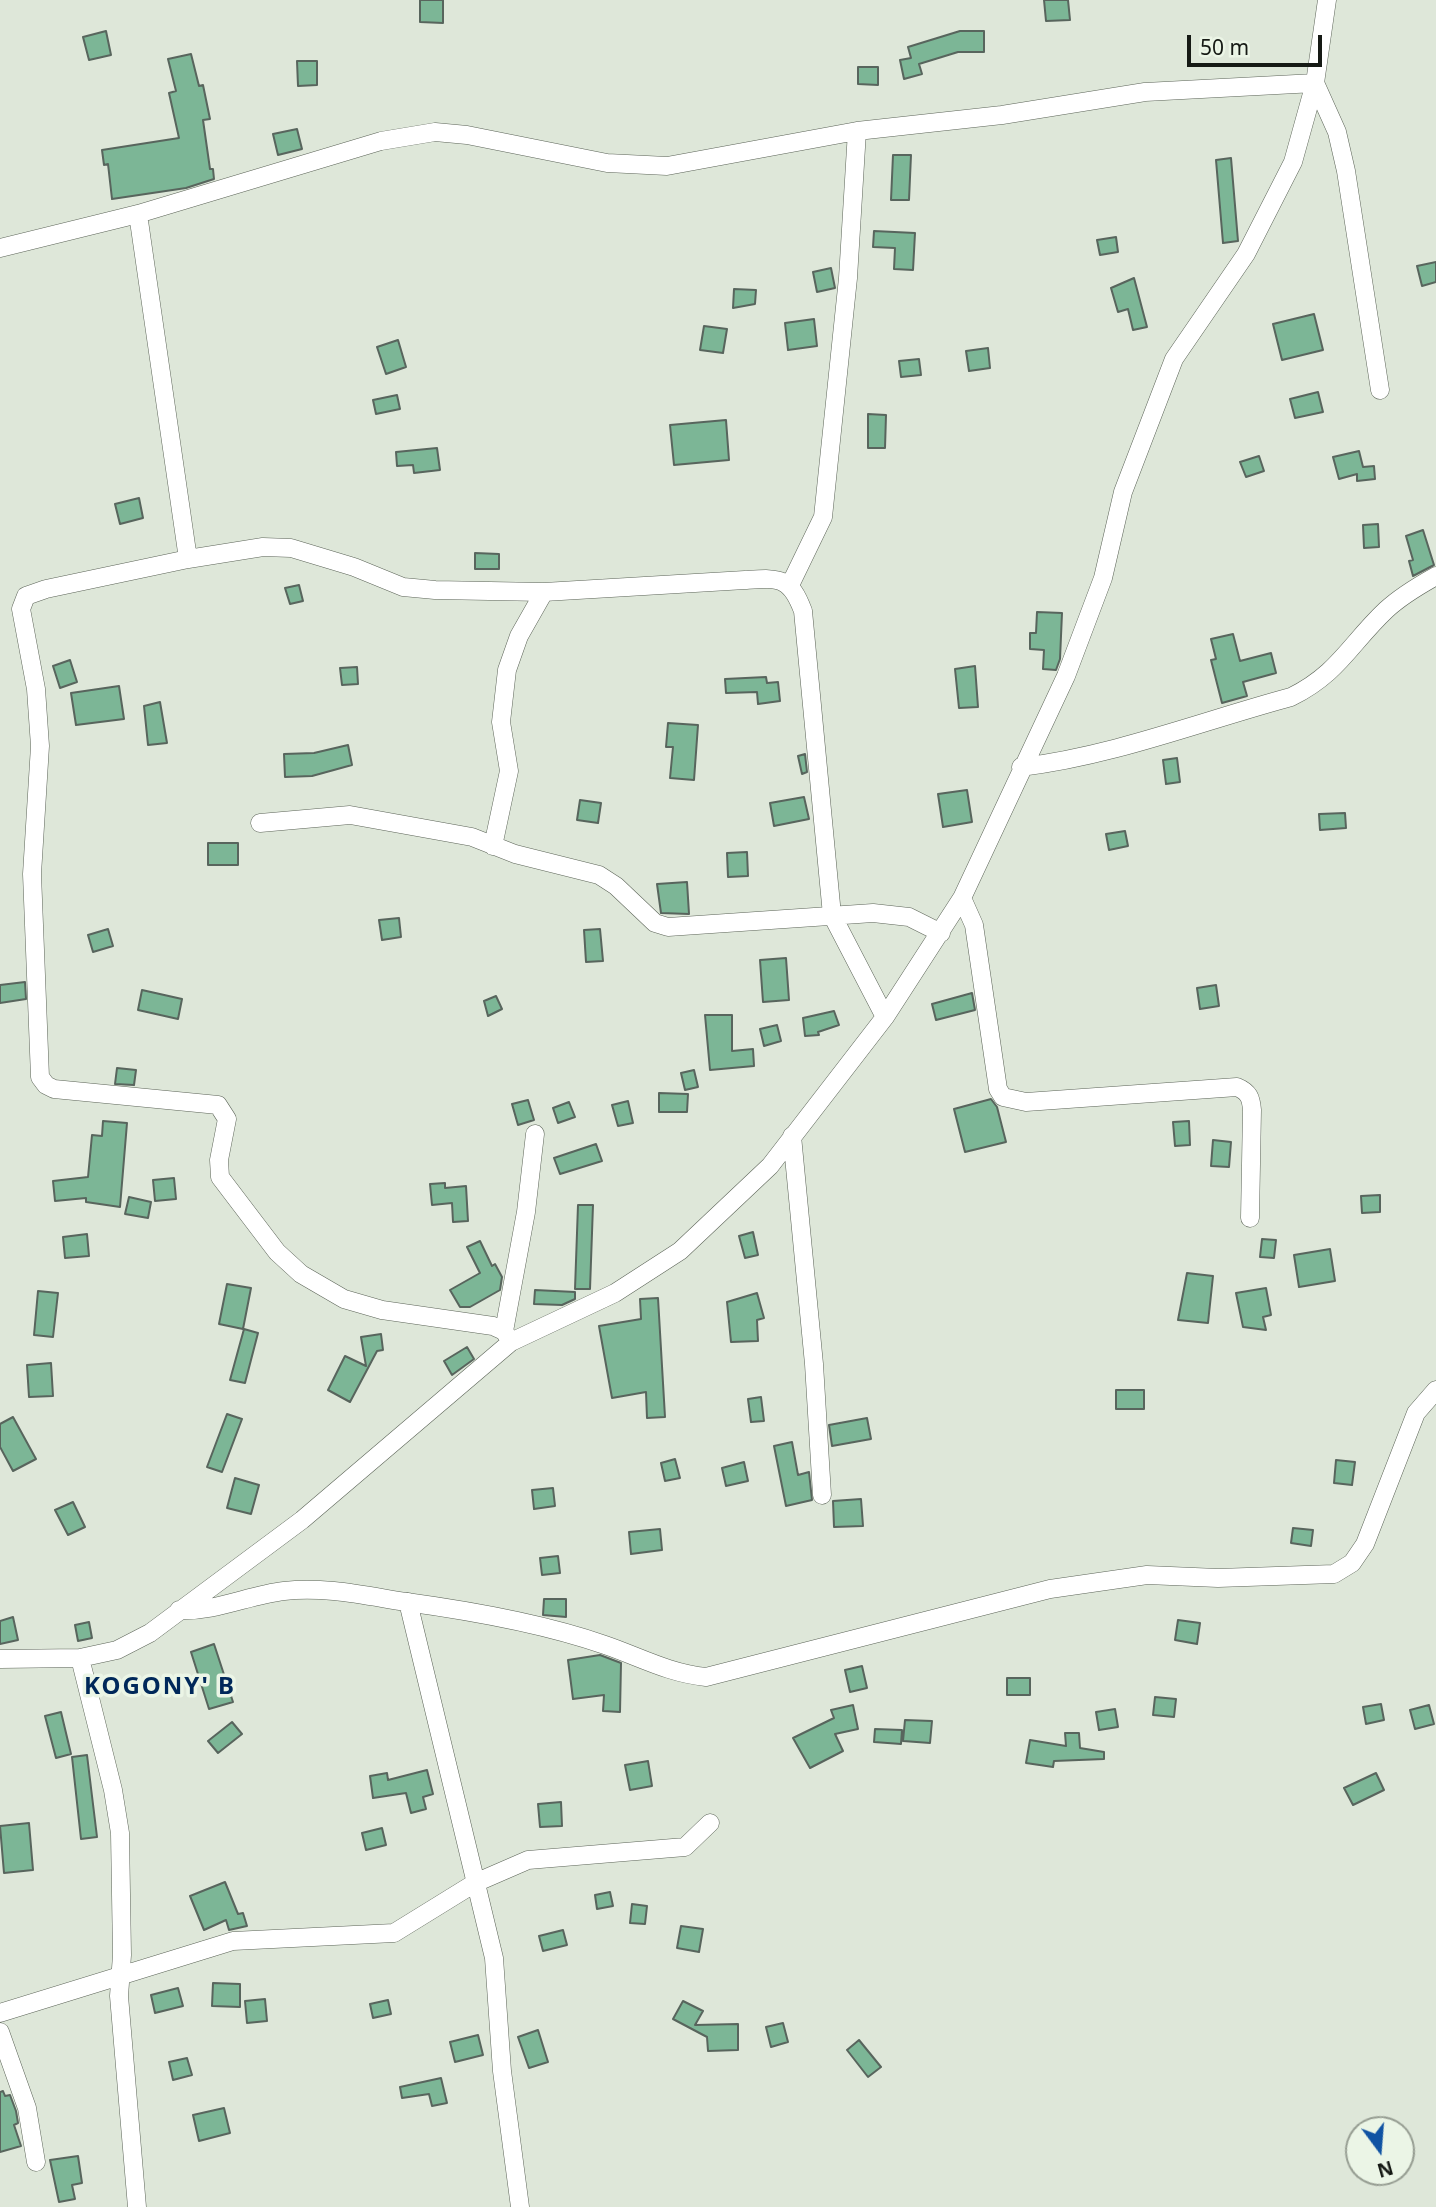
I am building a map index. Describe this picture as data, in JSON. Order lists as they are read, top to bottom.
{
  "districts": ["KOGONY' B"],
  "scale_bar": "50 m",
  "north": "bottom"
}
